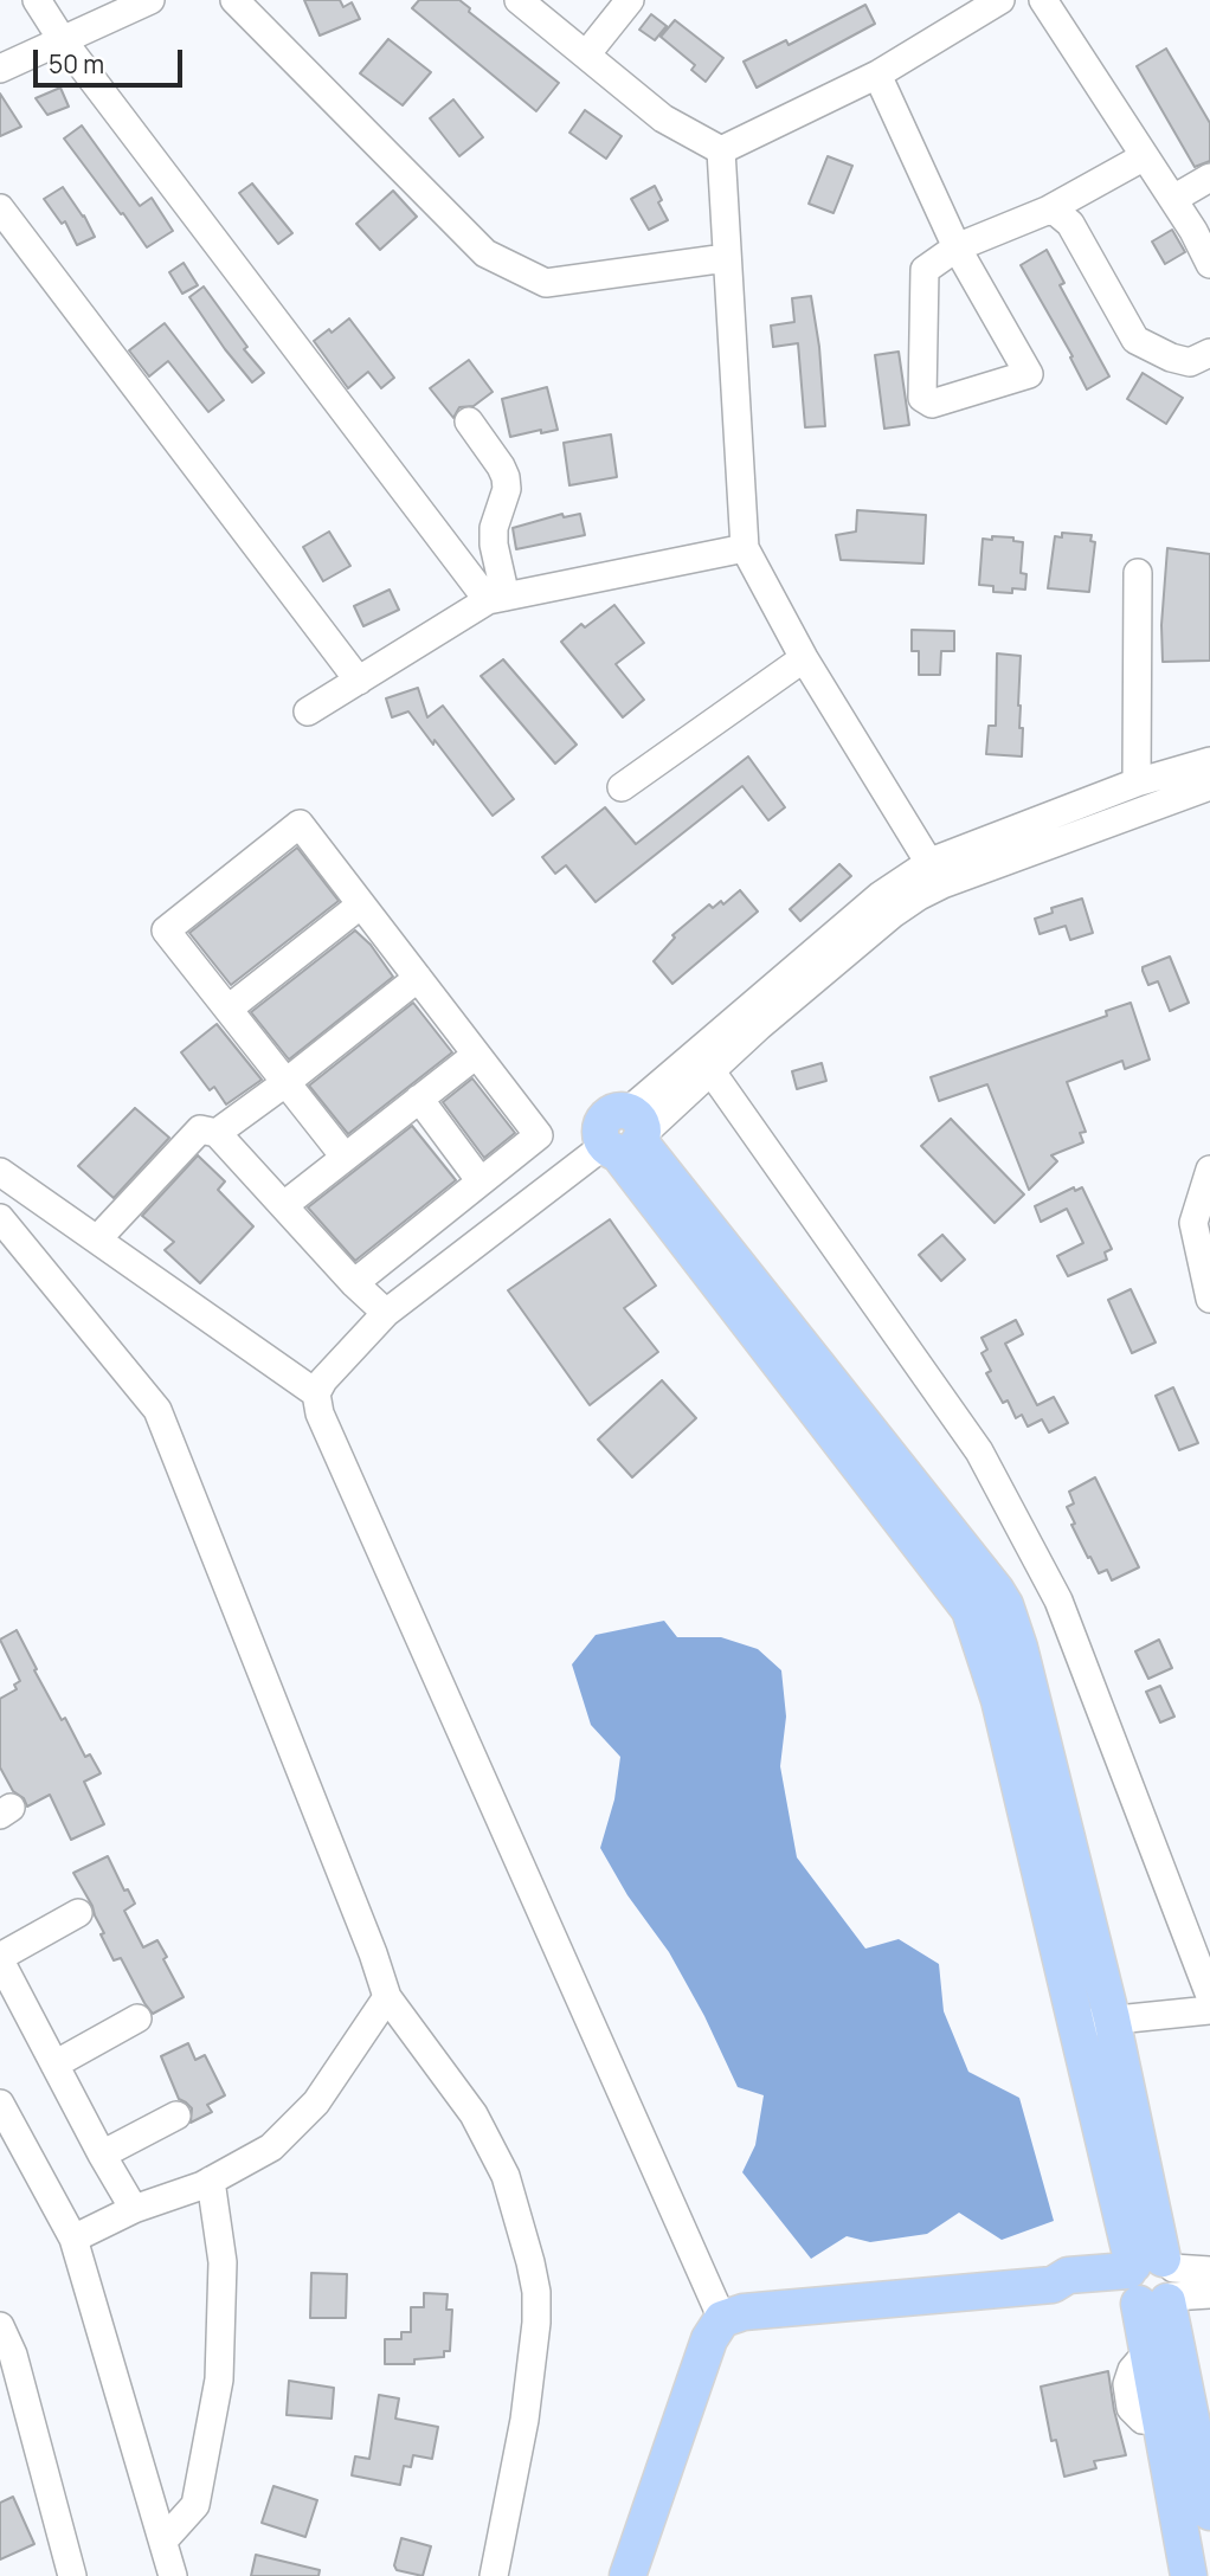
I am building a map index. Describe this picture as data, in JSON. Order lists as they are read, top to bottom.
{
  "scale_bar": "50 m"
}
